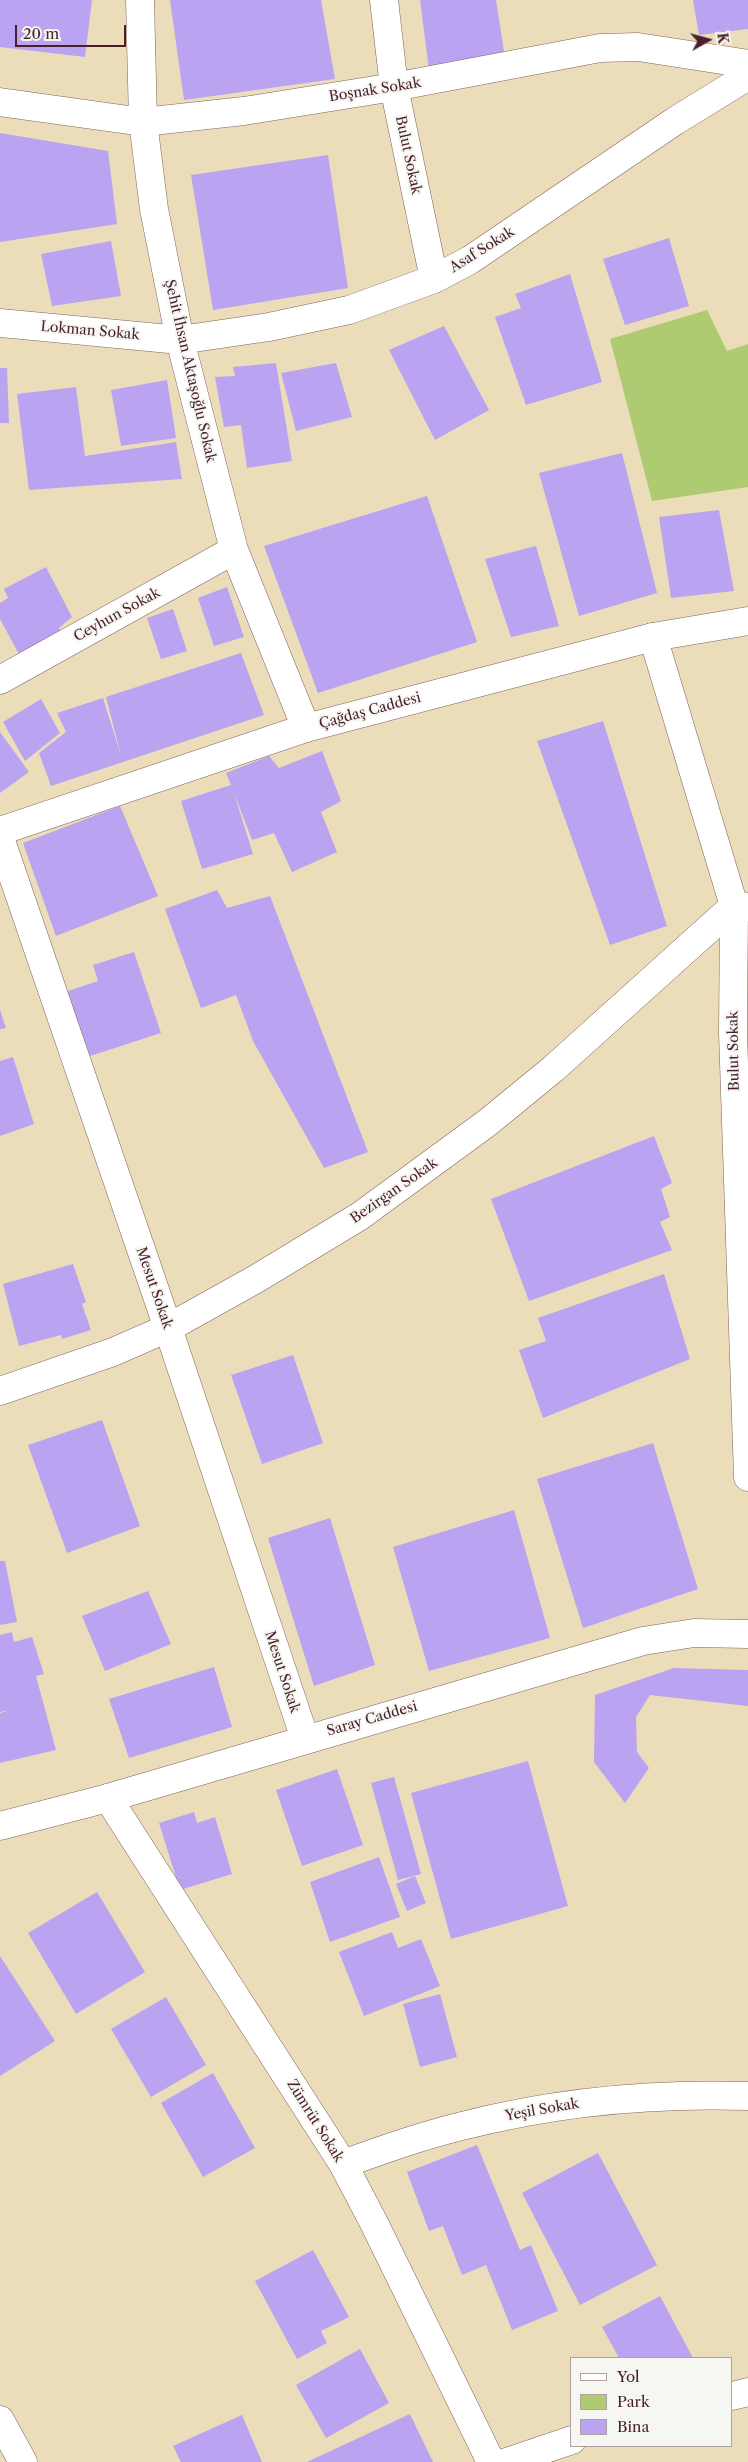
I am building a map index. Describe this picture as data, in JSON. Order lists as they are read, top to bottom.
{
  "streets": {
    "street": [
      "Boşnak Sokak",
      "Bulut Sokak",
      "Asaf Sokak",
      "Lokman Sokak",
      "Şehit İhsan Aktaşoğlu Sokak",
      "Ceyhun Sokak",
      "Çağdaş Caddesi",
      "Bezirgan Sokak",
      "Mesut Sokak",
      "Saray Caddesi",
      "Yeşil Sokak",
      "Zümrüt Sokak"
    ]
  },
  "crossings": [
    ["Boşnak Sokak", "Bulut Sokak"],
    ["Boşnak Sokak", "Şehit İhsan Aktaşoğlu Sokak"],
    ["Bulut Sokak", "Asaf Sokak"],
    ["Bulut Sokak", "Çağdaş Caddesi"],
    ["Bulut Sokak", "Bezirgan Sokak"],
    ["Asaf Sokak", "Lokman Sokak"],
    ["Asaf Sokak", "Şehit İhsan Aktaşoğlu Sokak"],
    ["Lokman Sokak", "Şehit İhsan Aktaşoğlu Sokak"],
    ["Şehit İhsan Aktaşoğlu Sokak", "Ceyhun Sokak"],
    ["Şehit İhsan Aktaşoğlu Sokak", "Çağdaş Caddesi"],
    ["Bezirgan Sokak", "Mesut Sokak"],
    ["Mesut Sokak", "Saray Caddesi"],
    ["Saray Caddesi", "Zümrüt Sokak"],
    ["Yeşil Sokak", "Zümrüt Sokak"]
  ],
  "legend": ["Yol", "Park", "Bina"],
  "scale_bar": "20 m",
  "north": "right"
}
